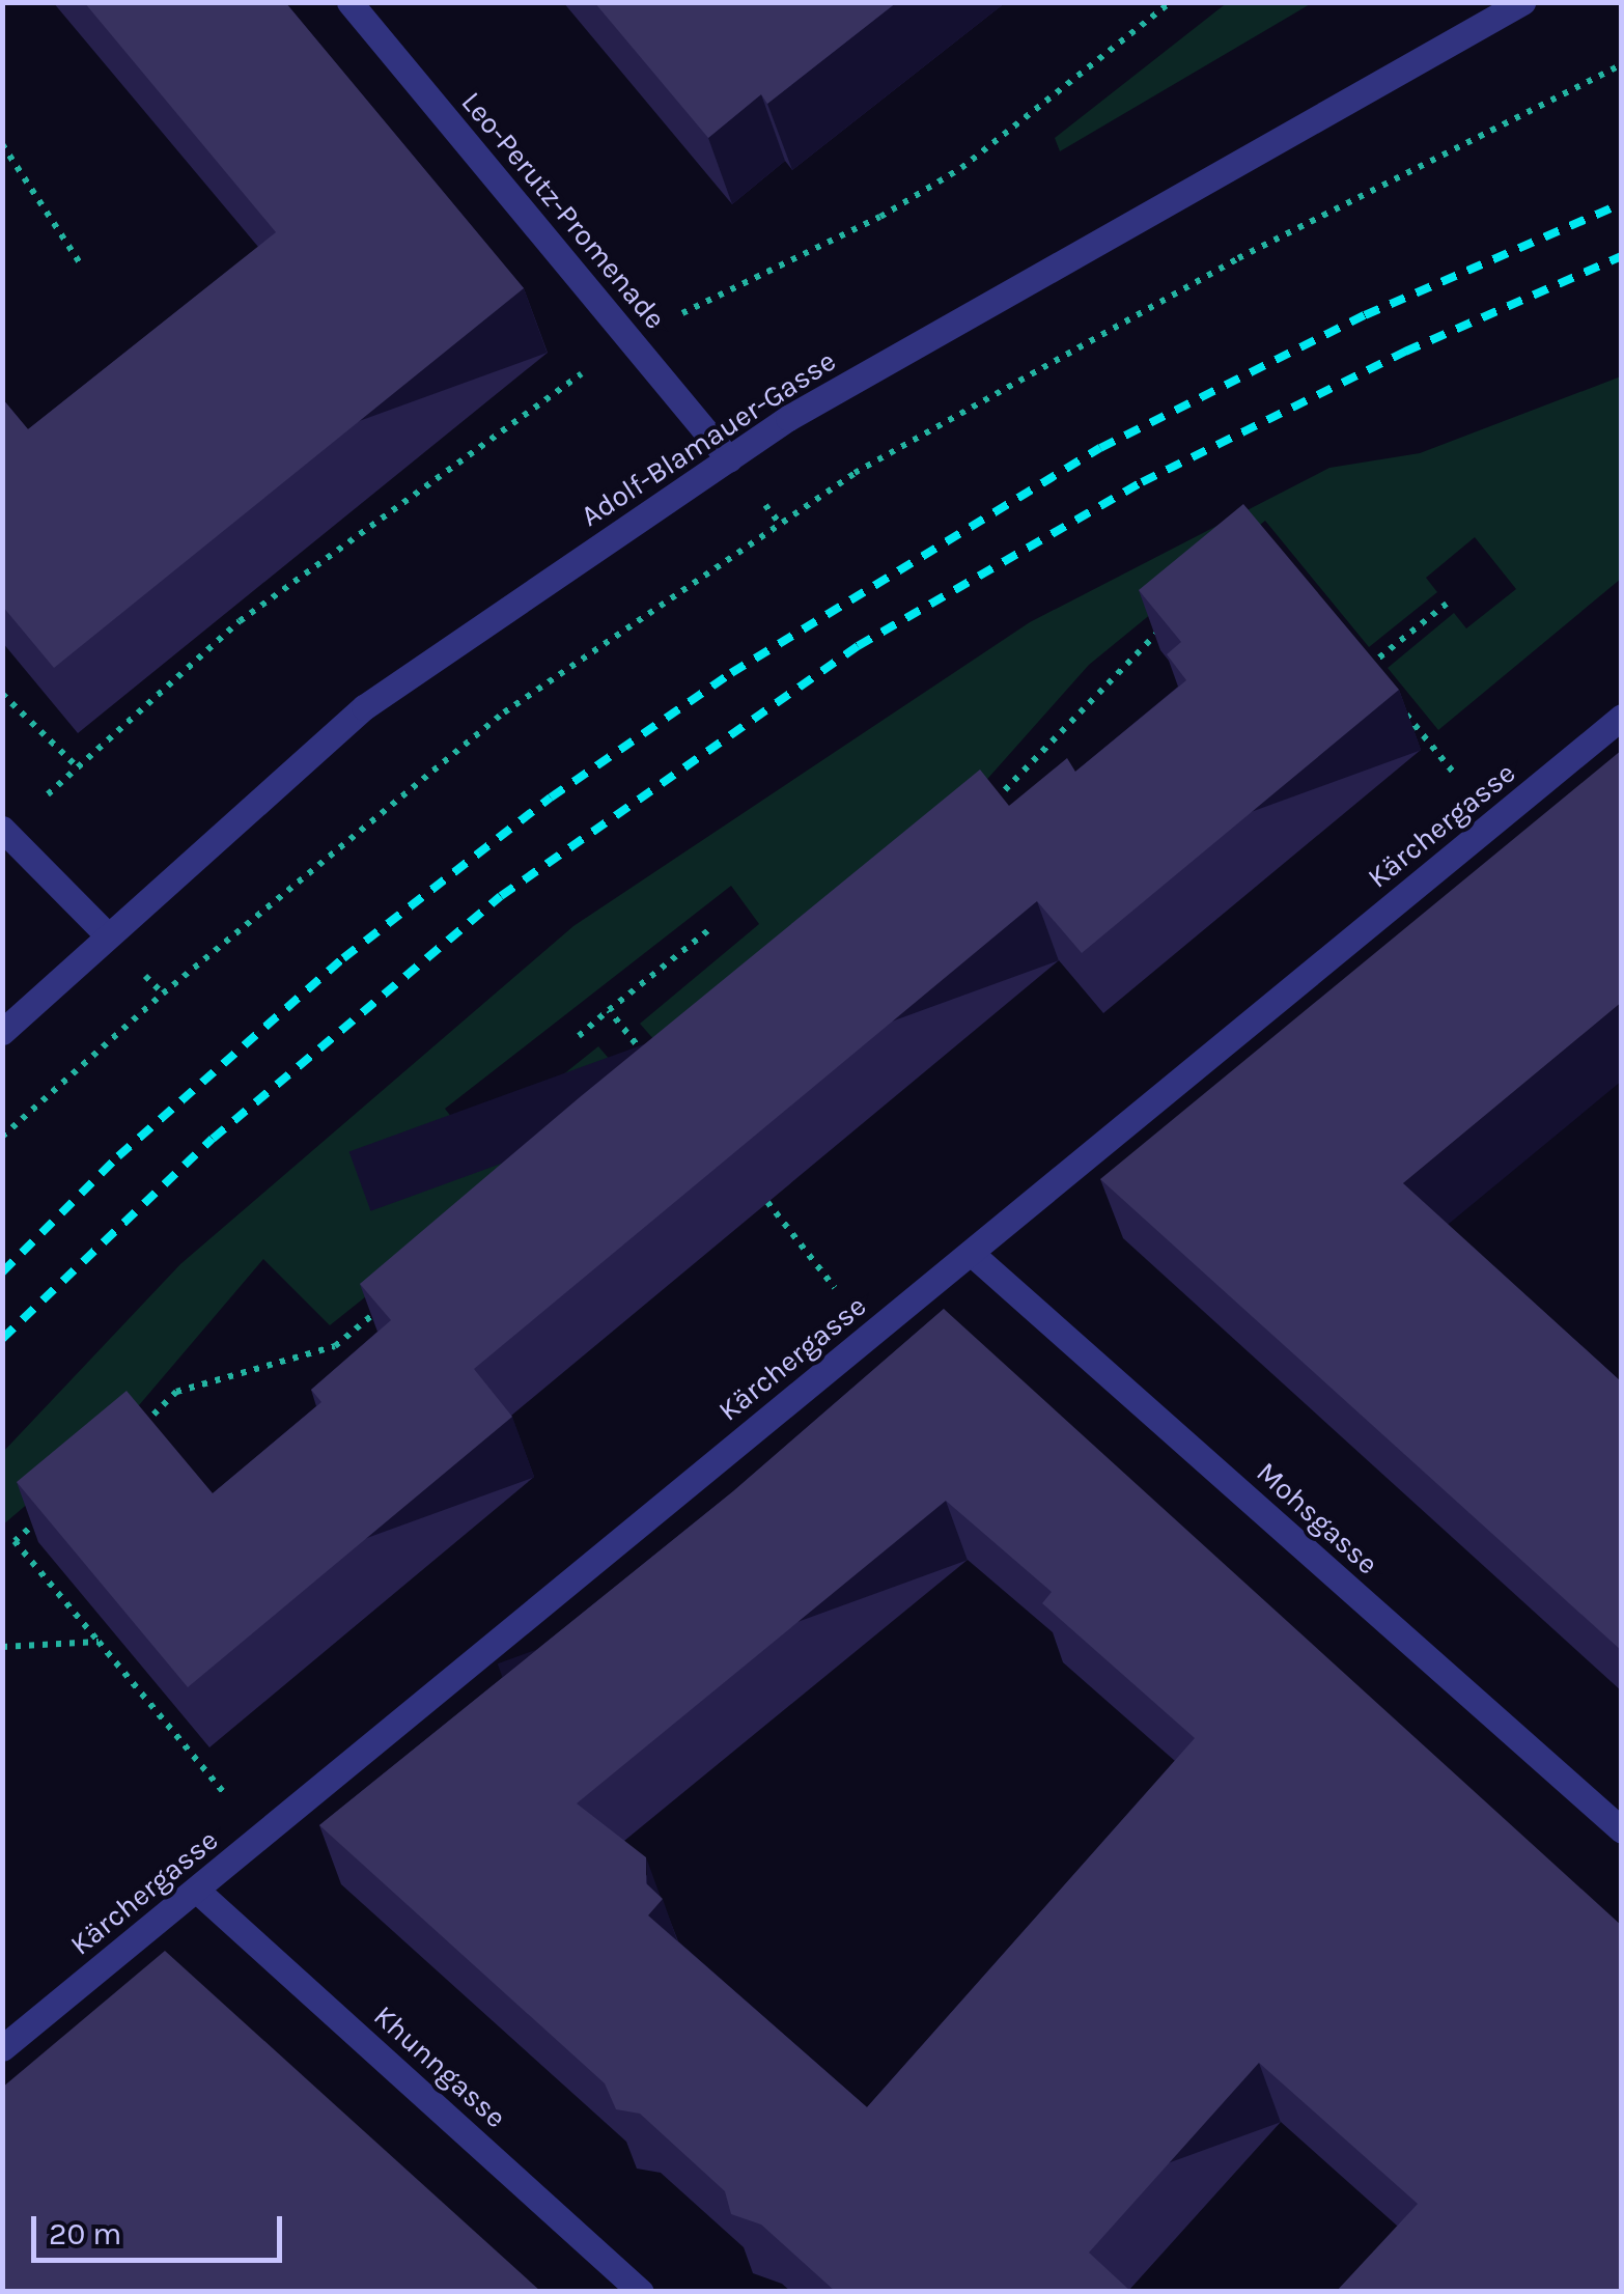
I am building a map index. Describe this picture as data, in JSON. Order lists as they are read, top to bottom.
{
  "streets": {
    "street": [
      "Leo-Perutz-Promenade",
      "Adolf-Blamauer-Gasse",
      "Kärchergasse",
      "Mohsgasse",
      "Khunngasse"
    ]
  },
  "crossings": [
    ["Leo-Perutz-Promenade", "Adolf-Blamauer-Gasse"],
    ["Kärchergasse", "Mohsgasse"],
    ["Kärchergasse", "Khunngasse"]
  ],
  "scale_bar": "20 m"
}
